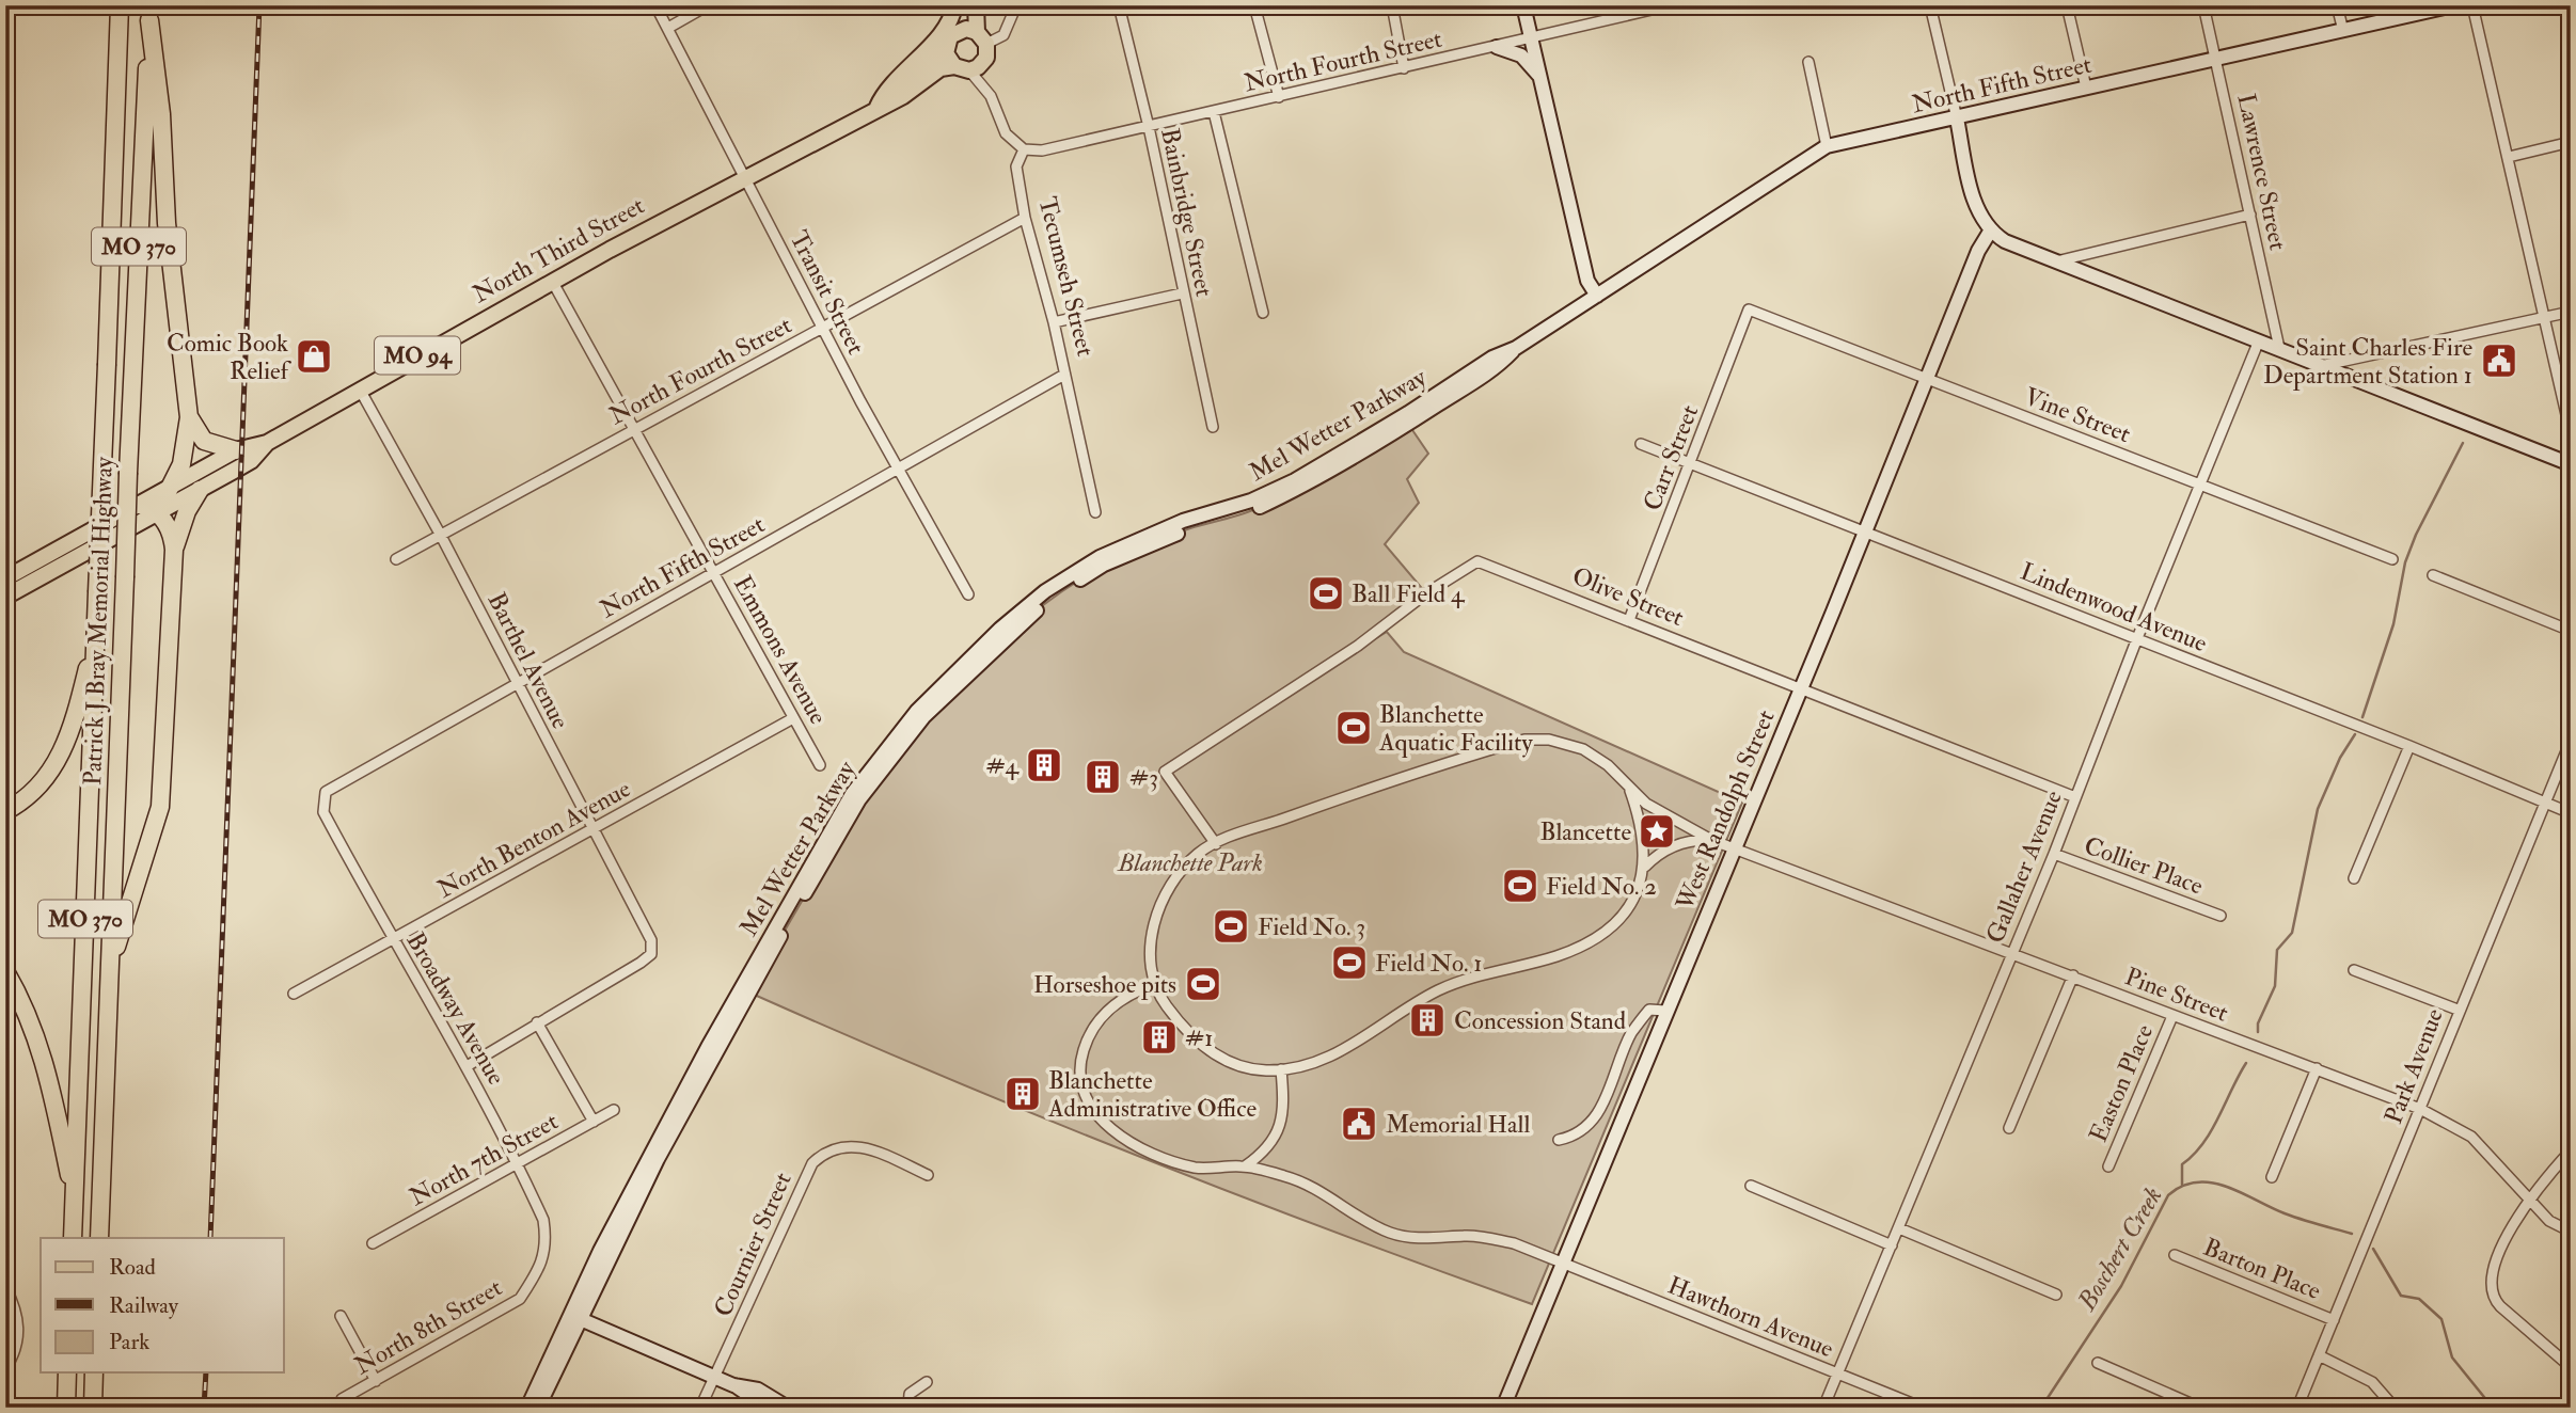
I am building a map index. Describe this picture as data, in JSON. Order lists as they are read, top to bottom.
{
  "streets": {
    "highway": ["MO 370", "Patrick J Bray Memorial Highway"],
    "main road": [
      "North Fifth Street",
      "North Third Street",
      "MO 94",
      "Mel Wetter Parkway",
      "West Randolph Street"
    ],
    "street": [
      "North Fourth Street",
      "Lawrence Street",
      "Bainbridge Street",
      "Tecumseh Street",
      "Transit Street",
      "Vine Street",
      "Carr Street",
      "Olive Street",
      "Lindenwood Avenue",
      "Emmons Avenue",
      "Barthel Avenue",
      "North Benton Avenue",
      "Collier Place",
      "Gallaher Avenue",
      "Pine Street",
      "Broadway Avenue",
      "Park Avenue",
      "Easton Place",
      "North 7th Street",
      "Cournier Street",
      "Barton Place",
      "Hawthorn Avenue",
      "North 8th Street"
    ]
  },
  "crossings": [
    ["North Fourth Street", "Bainbridge Street"],
    ["North Fourth Street", "Tecumseh Street"],
    ["North Fourth Street", "Transit Street"],
    ["North Fourth Street", "Emmons Avenue"],
    ["North Fourth Street", "Barthel Avenue"],
    ["North Fifth Street", "Lawrence Street"],
    ["North Fifth Street", "Tecumseh Street"],
    ["North Fifth Street", "Transit Street"],
    ["North Fifth Street", "Mel Wetter Parkway"],
    ["North Fifth Street", "Emmons Avenue"],
    ["North Fifth Street", "Barthel Avenue"],
    ["North Fifth Street", "Broadway Avenue"],
    ["North Third Street", "Transit Street"],
    ["North Third Street", "MO 94"],
    ["North Third Street", "Emmons Avenue"],
    ["North Third Street", "Barthel Avenue"],
    ["Vine Street", "Carr Street"],
    ["Vine Street", "West Randolph Street"],
    ["Vine Street", "Gallaher Avenue"],
    ["Carr Street", "Olive Street"],
    ["Carr Street", "Lindenwood Avenue"],
    ["Olive Street", "West Randolph Street"],
    ["Olive Street", "Gallaher Avenue"],
    ["Lindenwood Avenue", "West Randolph Street"],
    ["Lindenwood Avenue", "Gallaher Avenue"],
    ["Lindenwood Avenue", "Park Avenue"],
    ["Emmons Avenue", "North Benton Avenue"],
    ["Barthel Avenue", "North Benton Avenue"],
    ["West Randolph Street", "Pine Street"],
    ["West Randolph Street", "Hawthorn Avenue"],
    ["North Benton Avenue", "Broadway Avenue"],
    ["Collier Place", "Gallaher Avenue"],
    ["Gallaher Avenue", "Pine Street"],
    ["Gallaher Avenue", "Hawthorn Avenue"],
    ["Pine Street", "Park Avenue"],
    ["Pine Street", "Easton Place"],
    ["Broadway Avenue", "North 7th Street"],
    ["Broadway Avenue", "North 8th Street"],
    ["Park Avenue", "Barton Place"]
  ],
  "water": ["Boschert Creek"],
  "parks": ["Blanchette Park"],
  "places": {
    "shop": ["Comic Book Relief"],
    "public building": ["Saint Charles Fire Department Station 1", "Memorial Hall"],
    "sports": [
      "Ball Field 4",
      "Blanchette Aquatic Facility",
      "Field No. 2",
      "Field No. 3",
      "Field No. 1",
      "Horseshoe pits"
    ],
    "building": [
      "#4",
      "#3",
      "Concession Stand",
      "#1",
      "Blanchette Administrative Office"
    ],
    "place": ["Blancette"]
  },
  "legend": ["Road", "Railway", "Park"]
}
